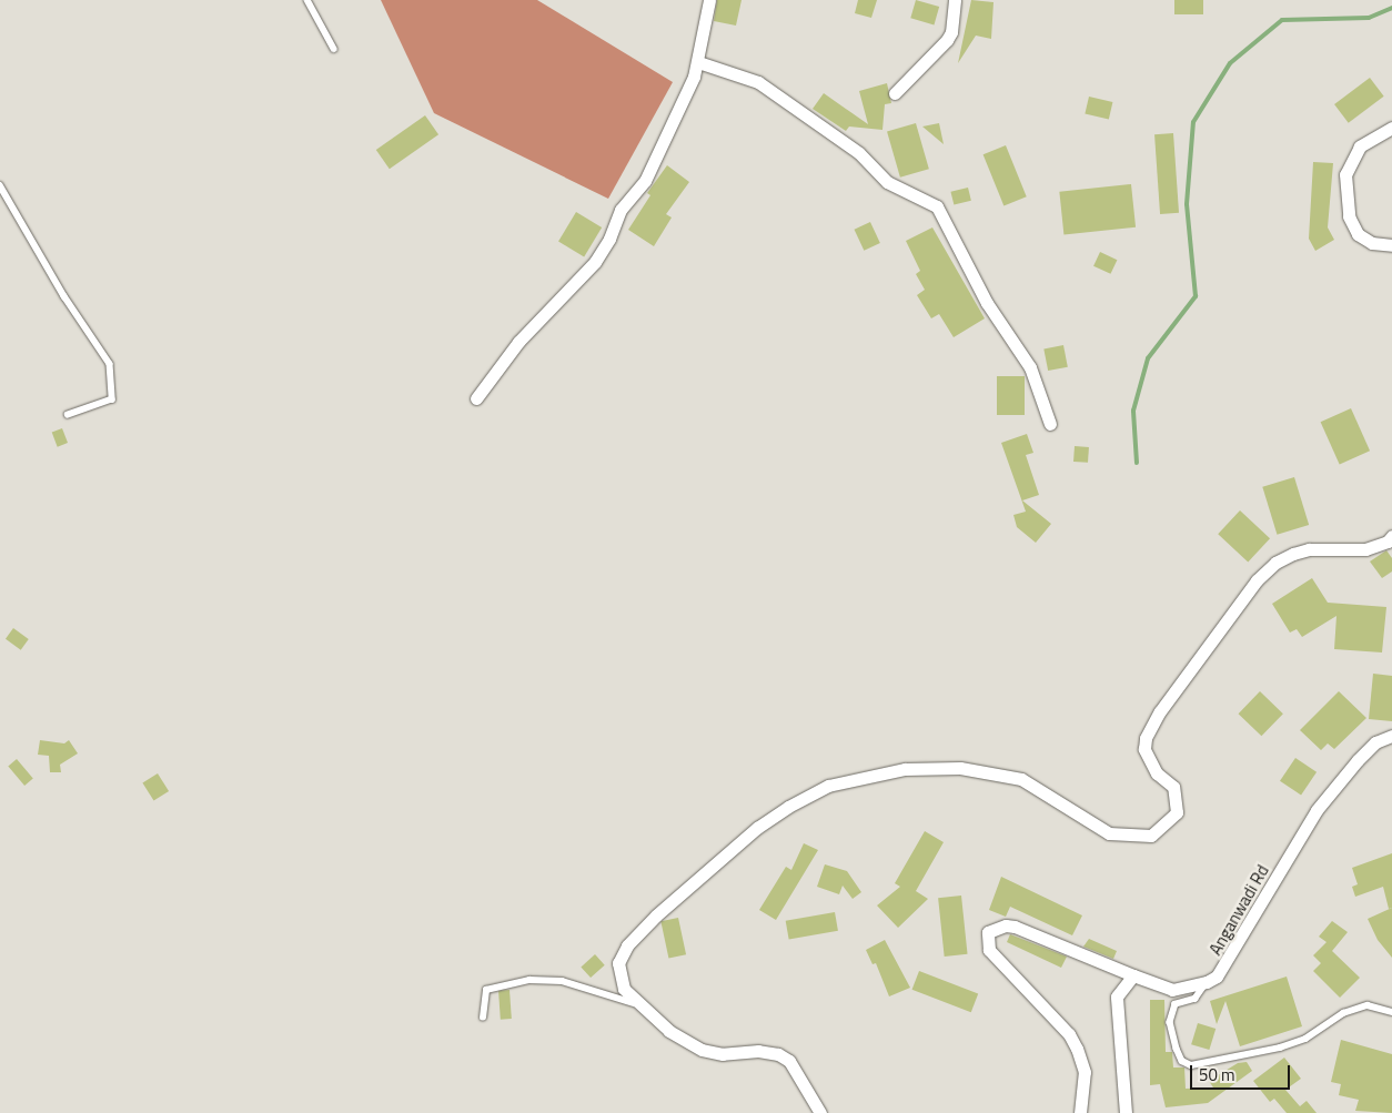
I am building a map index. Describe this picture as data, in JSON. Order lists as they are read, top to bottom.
{
  "streets": {
    "street": ["Anganwadi Rd"]
  },
  "scale_bar": "50 m"
}
